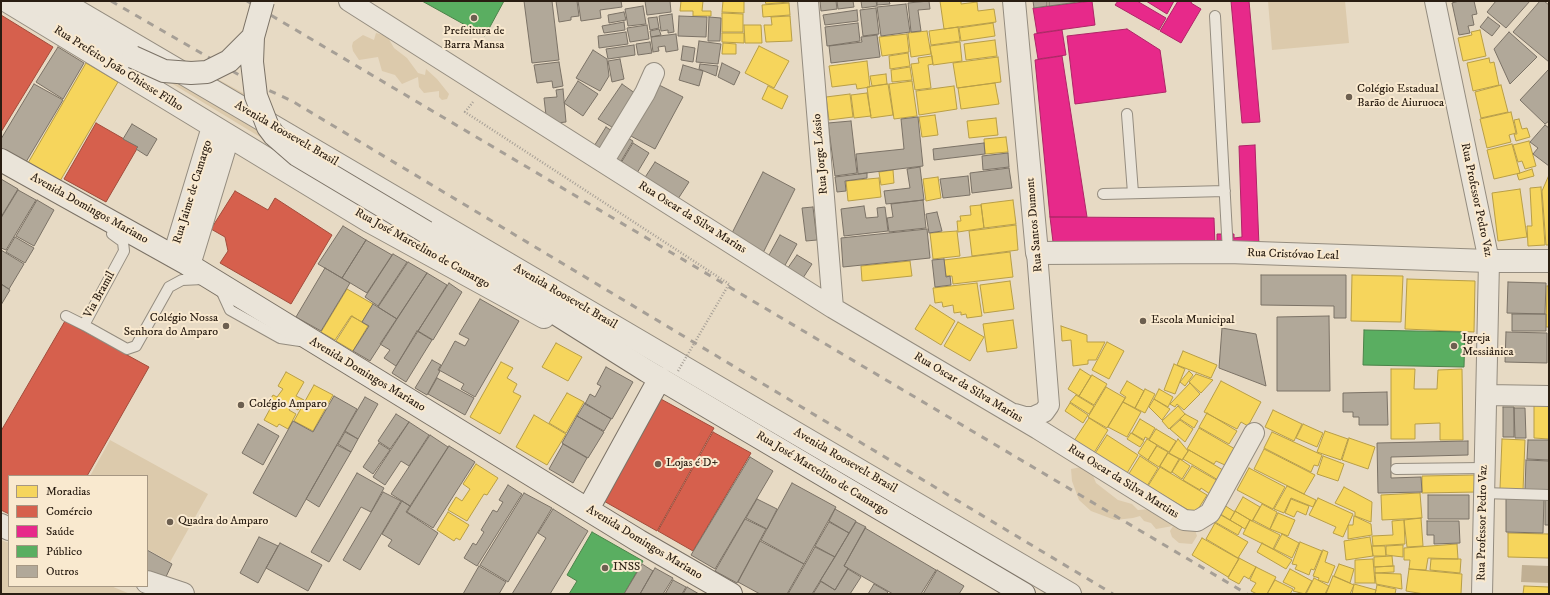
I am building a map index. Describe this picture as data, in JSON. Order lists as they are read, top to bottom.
{
  "streets": {
    "street": [
      "Rua Prefeito João Chiesse Filho",
      "Avenida Roosevelt Brasil",
      "Rua Jorge Lóssio",
      "Rua Jaime de Camargo",
      "Rua Professor Pedro Vaz",
      "Avenida Domingos Mariano",
      "Rua Oscar da Silva Marins",
      "Rua Santos Dumont",
      "Rua José Marcelino de Camargo",
      "Rua Cristóvao Leal",
      "Rua Oscar da Silva Martins"
    ],
    "lane": ["Via Bramil"]
  },
  "crossings": [
    ["Rua Prefeito João Chiesse Filho", "Rua Jaime de Camargo"],
    ["Rua Prefeito João Chiesse Filho", "Rua José Marcelino de Camargo"],
    ["Rua Jorge Lóssio", "Rua Oscar da Silva Marins"],
    ["Rua Jaime de Camargo", "Avenida Domingos Mariano"],
    ["Rua Jaime de Camargo", "Rua José Marcelino de Camargo"],
    ["Rua Professor Pedro Vaz", "Rua Cristóvao Leal"],
    ["Avenida Domingos Mariano", "Via Bramil"],
    ["Rua Oscar da Silva Marins", "Rua Oscar da Silva Martins"],
    ["Rua Santos Dumont", "Rua Cristóvao Leal"],
    ["Rua Santos Dumont", "Rua Oscar da Silva Martins"]
  ],
  "places": [
    "Prefeitura de Barra Mansa",
    "Colégio Estadual Barão de Aiuruoca",
    "Escola Municipal",
    "Colégio Nossa Senhora do Amparo",
    "Igreja Messiânica",
    "Colégio Amparo",
    "Lojas é D+",
    "Quadra do Amparo",
    "INSS"
  ],
  "legend": [
    "Moradias",
    "Comércio",
    "Saúde",
    "Público",
    "Outros"
  ]
}
